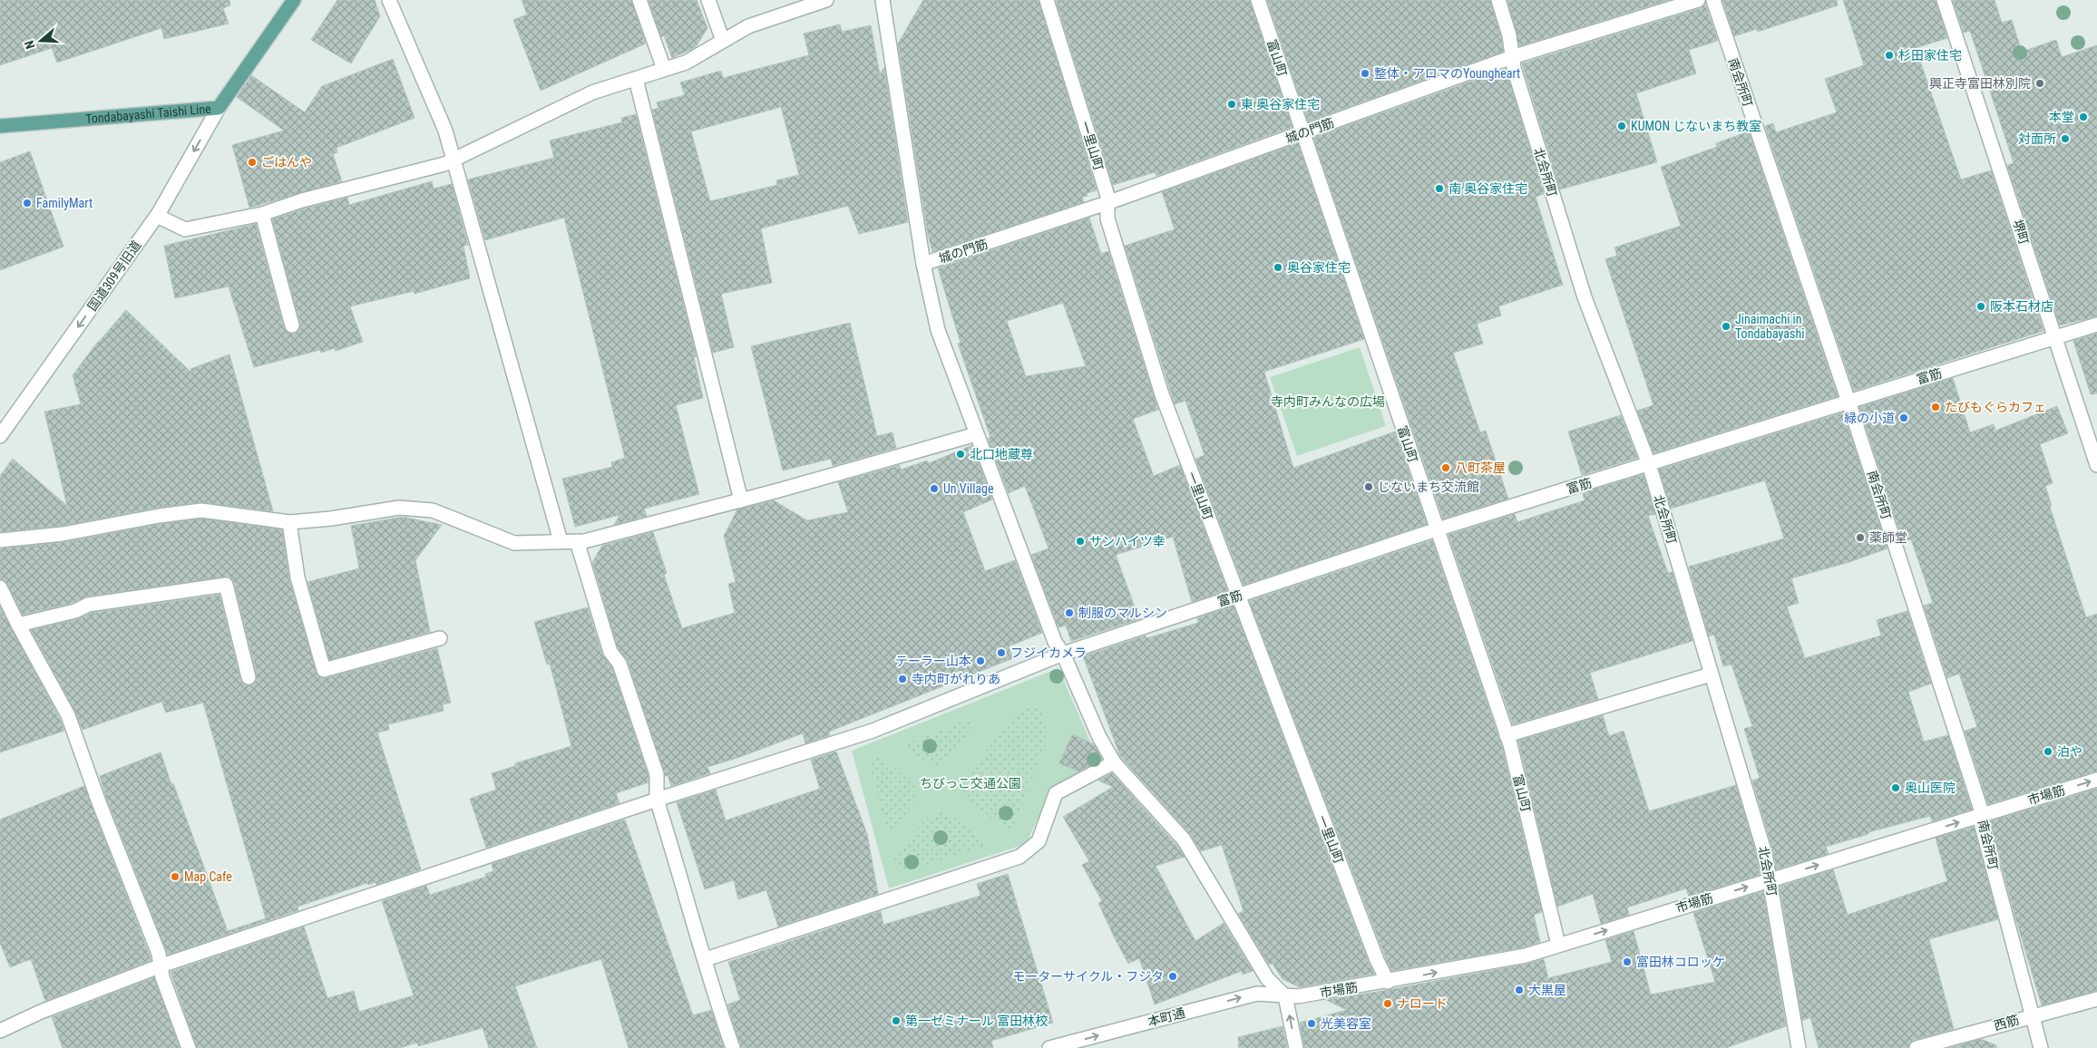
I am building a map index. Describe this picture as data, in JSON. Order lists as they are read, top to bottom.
{
  "streets": {
    "main road": ["Tondabayashi Taishi Line"],
    "street": [
      "富山町",
      "南会所町",
      "城の門筋",
      "一里山町",
      "北会所町",
      "堺町",
      "国道309号旧道",
      "富筋",
      "市場筋",
      "本町通",
      "西筋"
    ]
  },
  "crossings": [
    ["富山町", "城の門筋"],
    ["富山町", "富筋"],
    ["富山町", "市場筋"],
    ["南会所町", "富筋"],
    ["南会所町", "市場筋"],
    ["南会所町", "西筋"],
    ["Tondabayashi Taishi Line", "国道309号旧道"],
    ["城の門筋", "一里山町"],
    ["城の門筋", "北会所町"],
    ["一里山町", "富筋"],
    ["一里山町", "市場筋"],
    ["北会所町", "富筋"],
    ["北会所町", "市場筋"],
    ["堺町", "富筋"],
    ["市場筋", "本町通"]
  ],
  "one_way": ["国道309号旧道", "市場筋", "本町通"],
  "parks": ["寺内町みんなの広場", "ちびっこ交通公園"],
  "places": [
    "杉田家住宅",
    "整体・アロマのYoungheart",
    "興正寺富田林別院",
    "東 奥谷家住宅",
    "本堂",
    "KUMON じないまち教室",
    "対面所",
    "ごはんや",
    "南 奥谷家住宅",
    "FamilyMart",
    "奥谷家住宅",
    "阪本石材店",
    "Jinaimachi in Tondabayashi",
    "たびもぐらカフェ",
    "緑の小道",
    "北口地蔵尊",
    "八町茶屋",
    "じないまち交流館",
    "Un Village",
    "薬師堂",
    "サンハイツ幸",
    "制服のマルシン",
    "フジイカメラ",
    "テーラー山本",
    "寺内町がれりあ",
    "泊や",
    "奥山医院",
    "Map Cafe",
    "富田林コロッケ",
    "モーターサイクル・フジタ",
    "大黒屋",
    "ナロード",
    "第一ゼミナール 富田林校",
    "光美容室"
  ],
  "north": "left"
}
